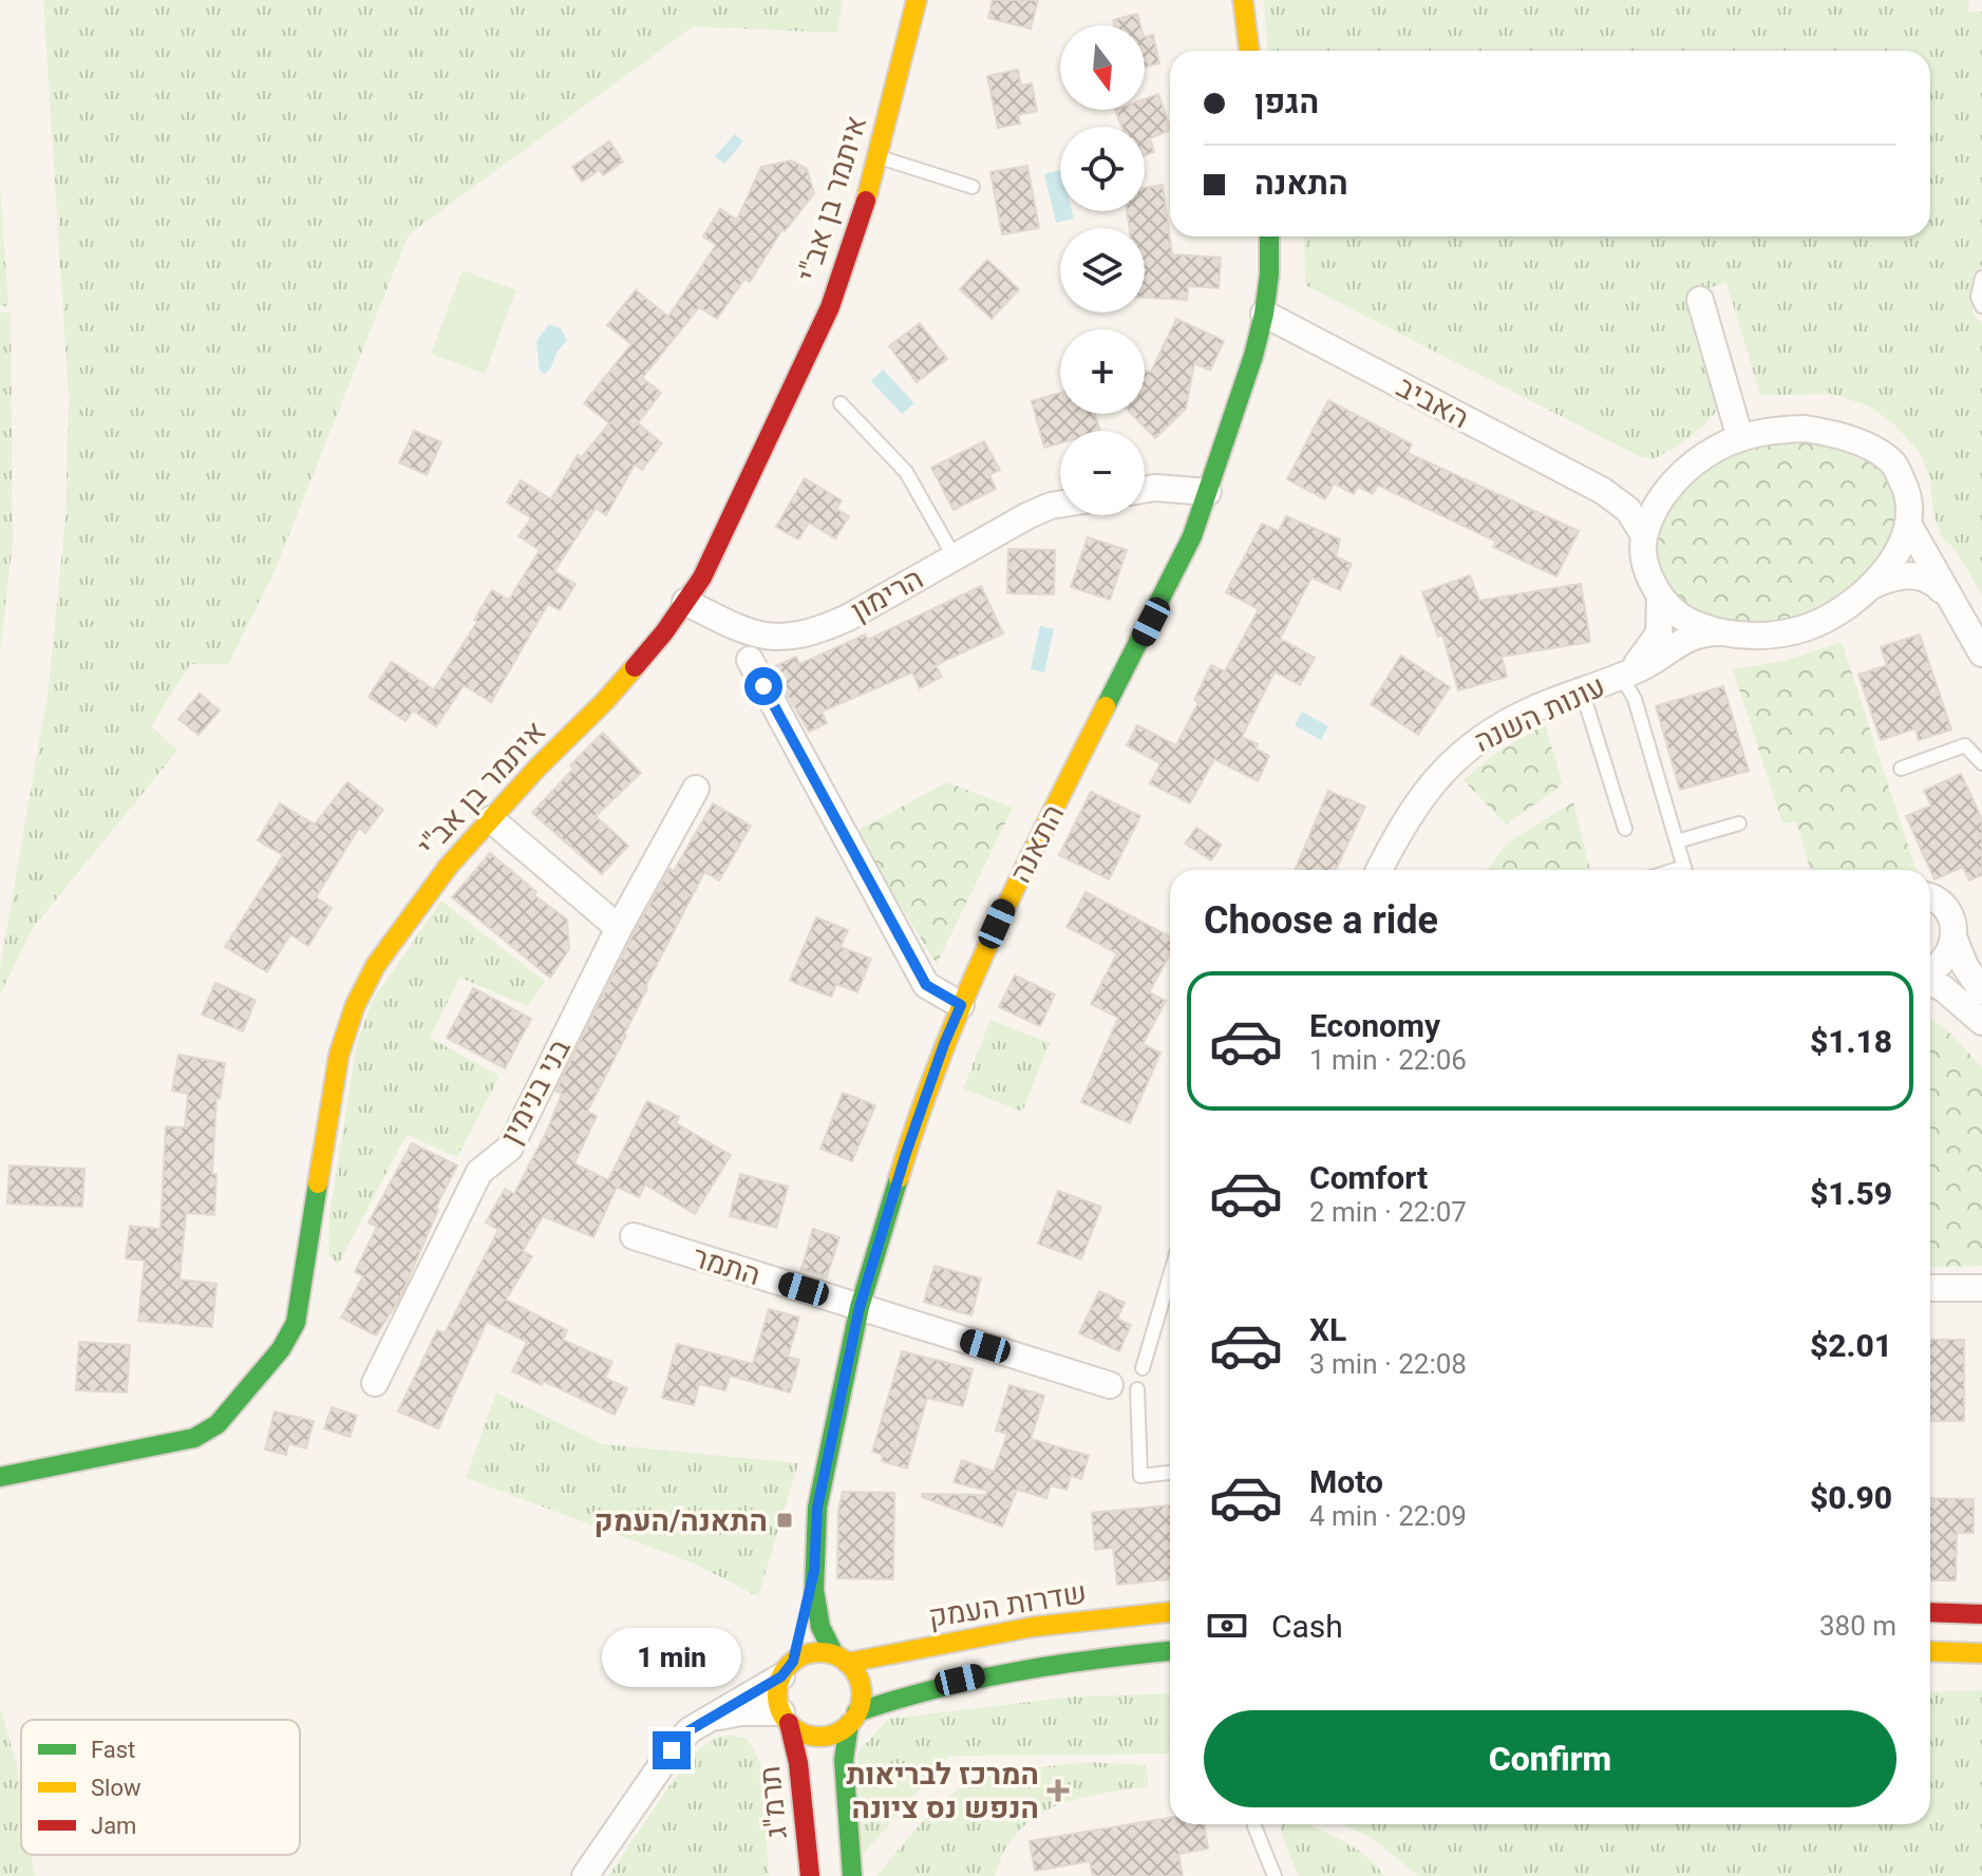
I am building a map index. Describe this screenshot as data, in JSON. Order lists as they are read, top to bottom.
{
  "streets": {
    "street": [
      "איתמר בן אב\"י",
      "האביב",
      "הרימון",
      "עונות השנה",
      "התאנה",
      "בני בנימין",
      "התמר",
      "שדרות העמק",
      "תרמ\"ג"
    ]
  },
  "crossings": [
    ["איתמר בן אב\"י", "הרימון"],
    ["האביב", "עונות השנה"],
    ["האביב", "התאנה"],
    ["התאנה", "התמר"],
    ["התאנה", "שדרות העמק"],
    ["התאנה", "תרמ\"ג"],
    ["שדרות העמק", "תרמ\"ג"]
  ],
  "places": {
    "transit": ["התאנה/העמק"],
    "health": ["המרכז לבריאות הנפש נס ציונה"]
  },
  "legend": ["Fast", "Slow", "Jam"],
  "north": "bottom",
  "page": {
    "map_buttons": ["+", "−"],
    "banner": ["הגפן", "התאנה"],
    "heading": "Choose a ride",
    "list": [
      {
        "name": "Economy",
        "note": "1 min · 22:06",
        "value": "$1.18"
      },
      {
        "name": "Comfort",
        "note": "2 min · 22:07",
        "value": "$1.59"
      },
      {
        "name": "XL",
        "note": "3 min · 22:08",
        "value": "$2.01"
      },
      {
        "name": "Moto",
        "note": "4 min · 22:09",
        "value": "$0.90"
      }
    ],
    "pay": ["Cash", "380 m"],
    "bubble": "1 min",
    "buttons": "Confirm"
  }
}
